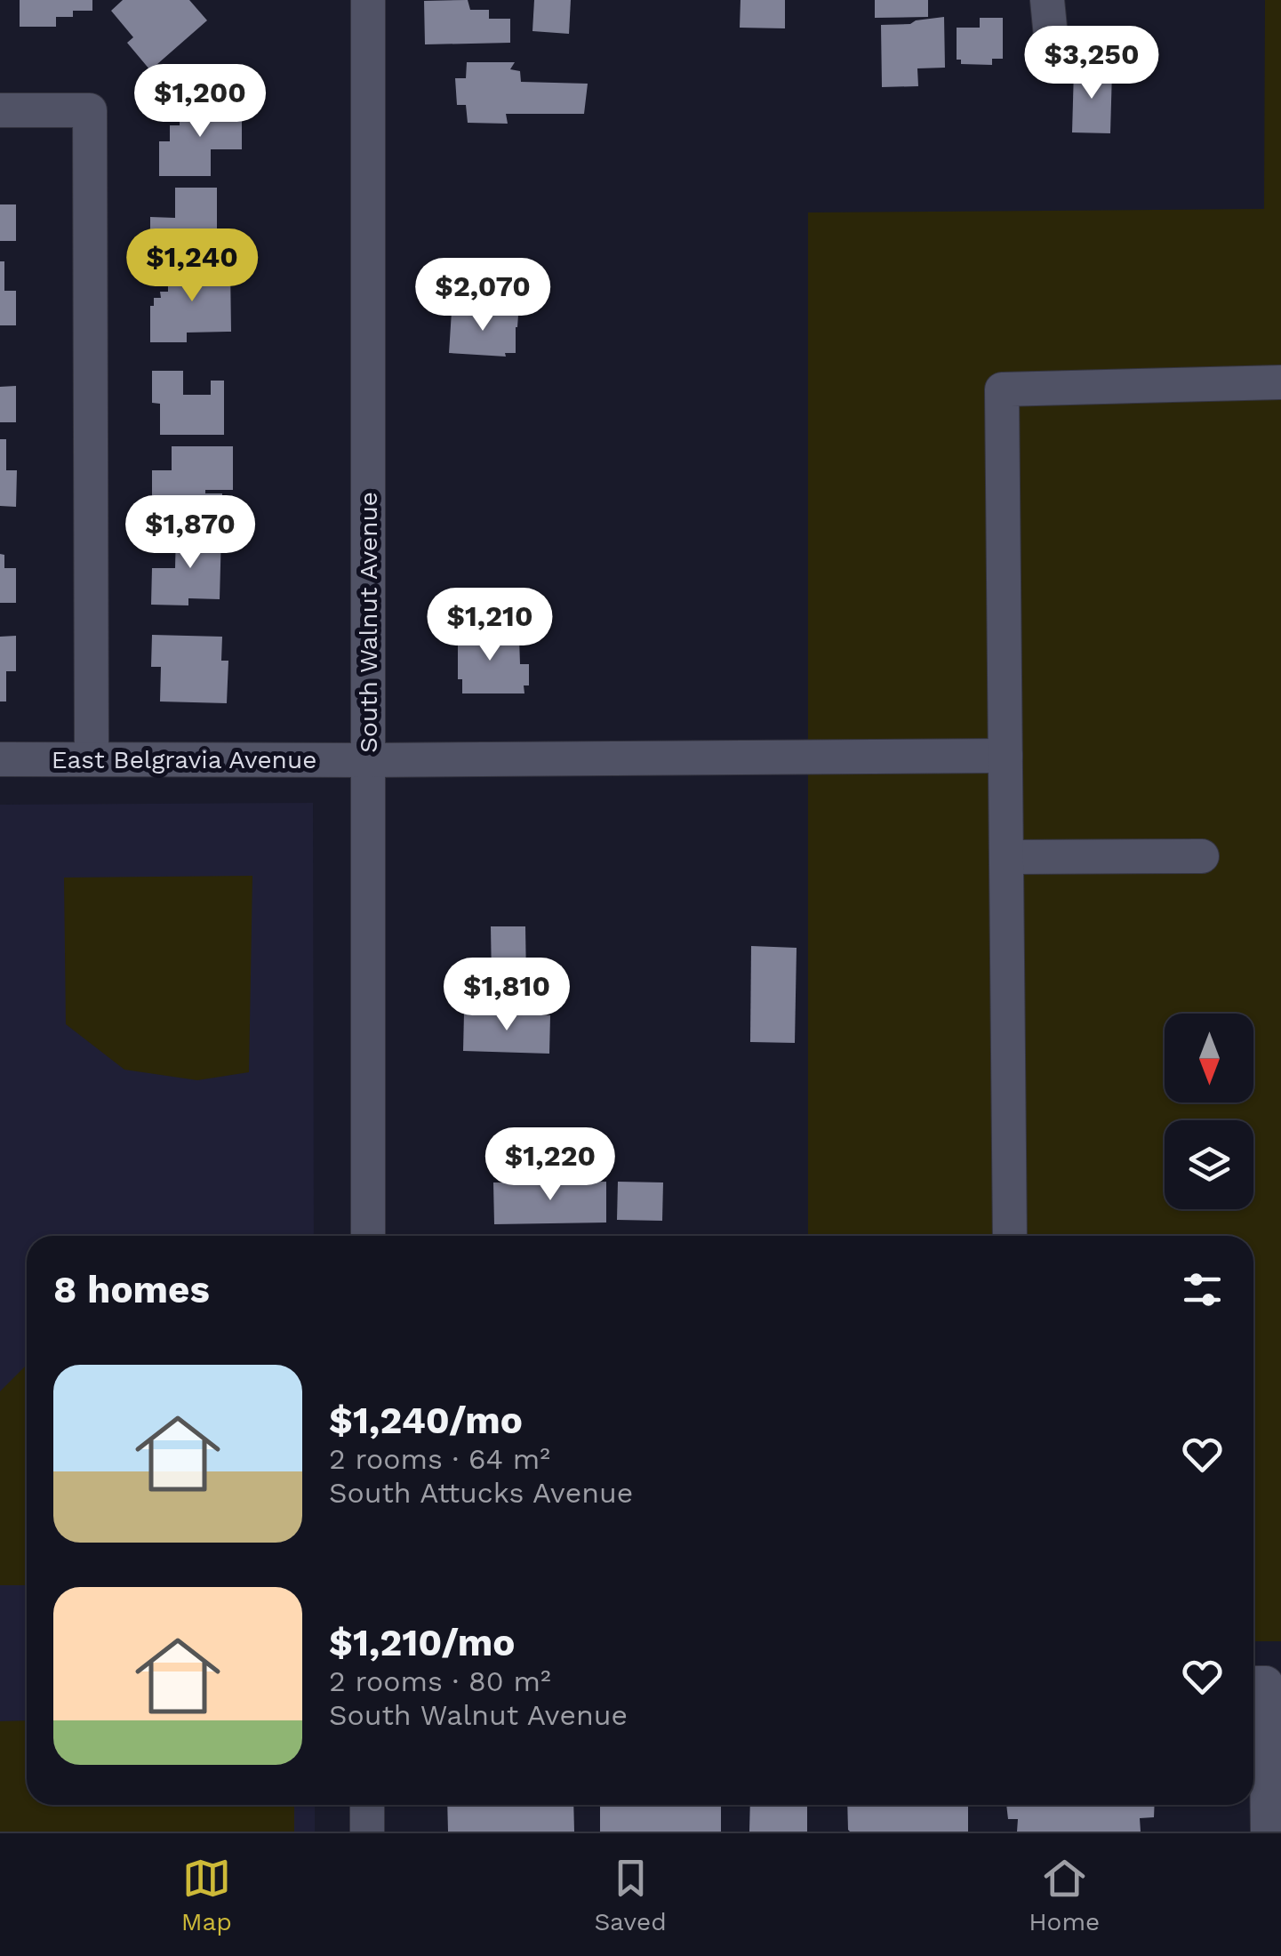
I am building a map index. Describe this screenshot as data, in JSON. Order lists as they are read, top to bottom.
{
  "streets": {
    "street": ["South Walnut Avenue", "East Belgravia Avenue"]
  },
  "crossings": [
    ["South Walnut Avenue", "East Belgravia Avenue"]
  ],
  "north": "bottom",
  "page": {
    "price": [
      "$3,250",
      "$1,200",
      "$1,240",
      "$2,070",
      "$1,870",
      "$1,210",
      "$1,810",
      "$1,220"
    ],
    "heading": "8 homes",
    "list": [
      {
        "name": "$1,240/mo",
        "note": "2 rooms · 64 m² · South Attucks Avenue"
      },
      {
        "name": "$1,210/mo",
        "note": "2 rooms · 80 m² · South Walnut Avenue"
      }
    ],
    "tabs": ["Map", "Saved", "Home"]
  }
}
